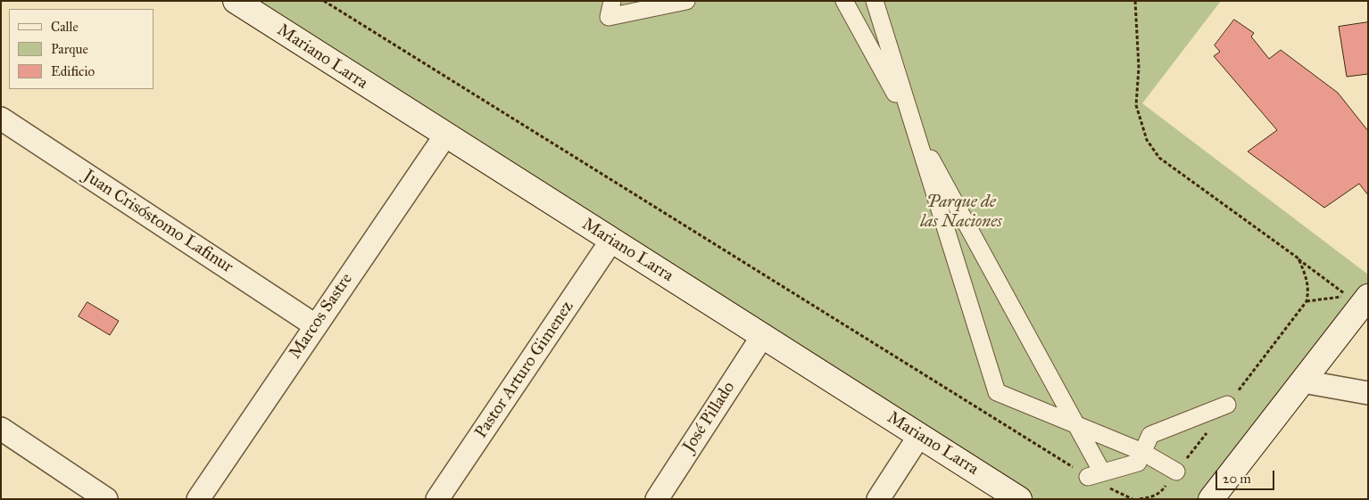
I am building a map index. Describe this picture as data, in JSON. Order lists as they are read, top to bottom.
{
  "streets": {
    "main road": ["Mariano Larra"],
    "street": [
      "Juan Crisóstomo Lafinur",
      "Marcos Sastre",
      "Pastor Arturo Gimenez",
      "José Pillado"
    ]
  },
  "crossings": [
    ["Mariano Larra", "Marcos Sastre"],
    ["Mariano Larra", "Pastor Arturo Gimenez"],
    ["Mariano Larra", "José Pillado"],
    ["Juan Crisóstomo Lafinur", "Marcos Sastre"]
  ],
  "parks": ["Parque de las Naciones"],
  "legend": ["Calle", "Parque", "Edificio"],
  "scale_bar": "20 m"
}
